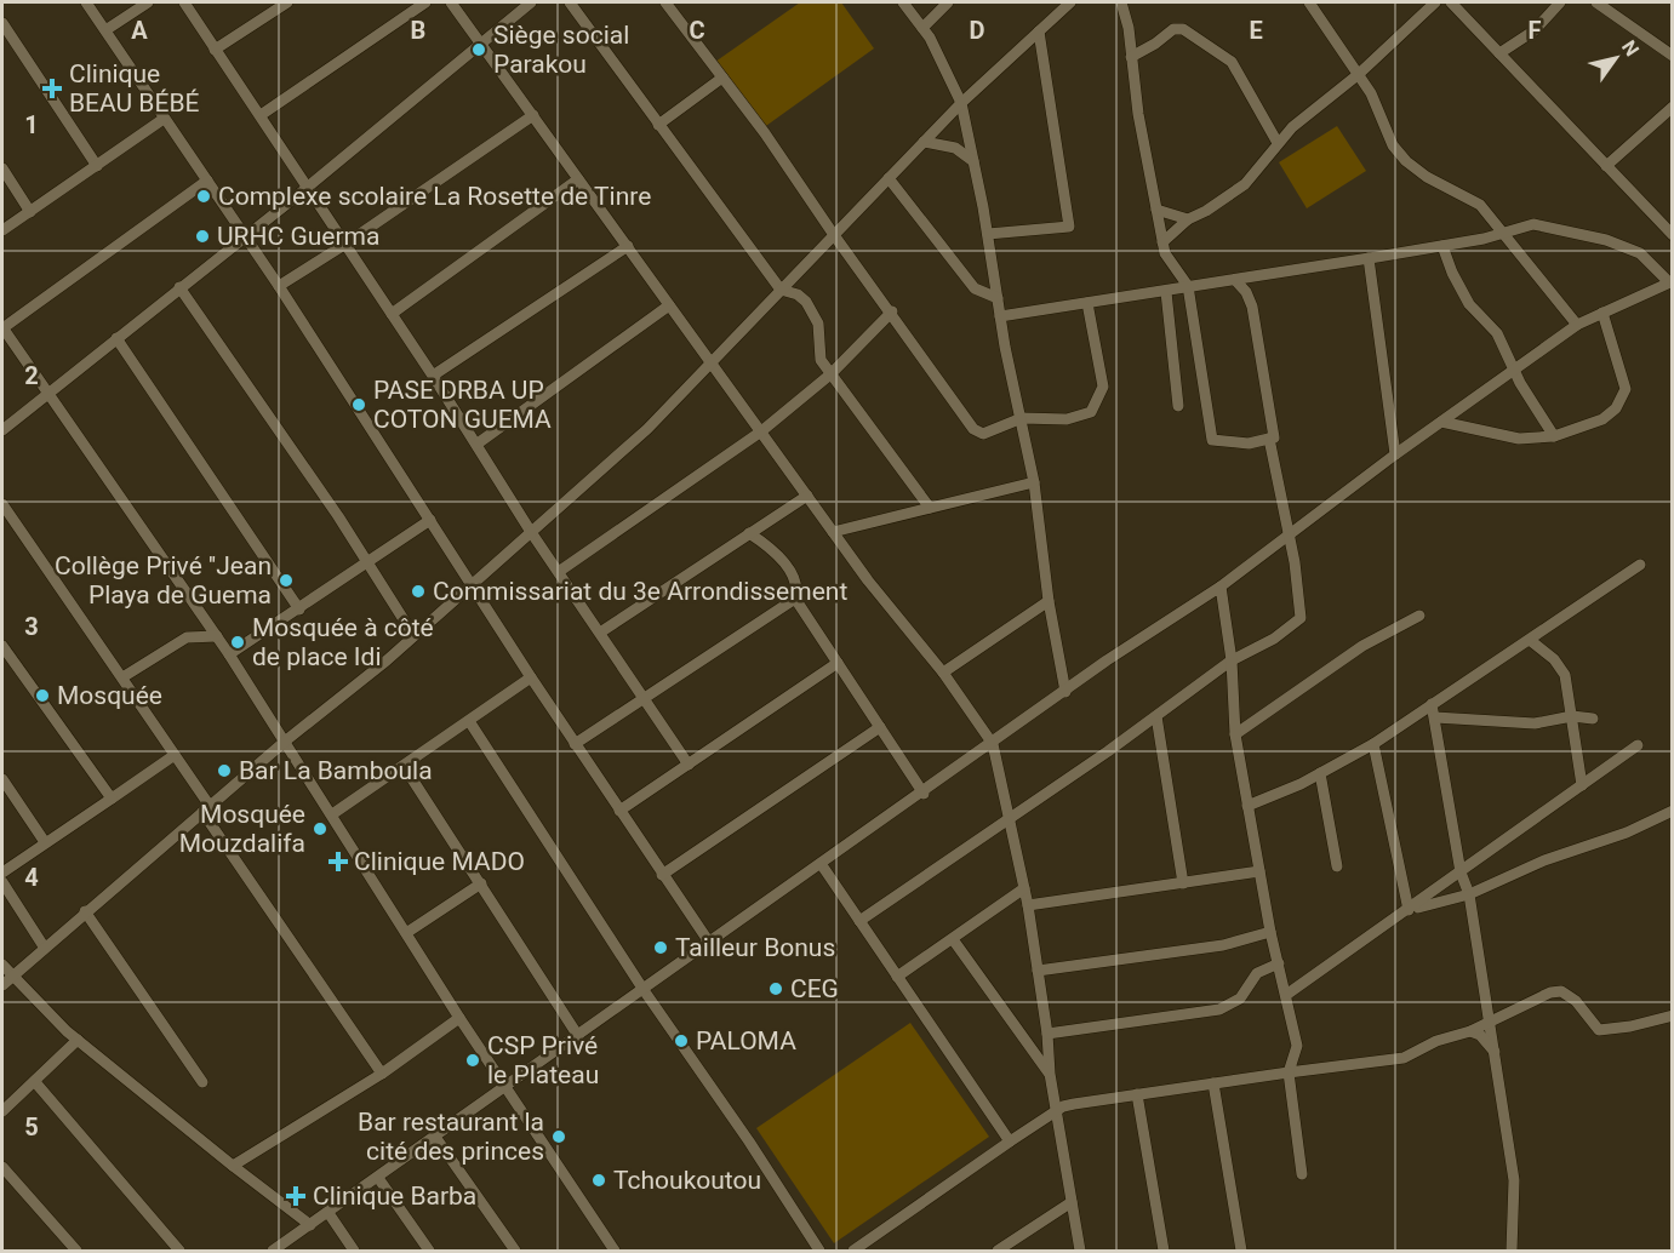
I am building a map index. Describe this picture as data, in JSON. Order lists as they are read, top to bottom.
{
  "places": {
    "other": [
      "Siège social Parakou",
      "Complexe scolaire La Rosette de Tinre",
      "URHC Guerma",
      "PASE DRBA UP COTON GUEMA",
      "Collège Privé ''Jean Playa de Guema",
      "Commissariat du 3e Arrondissement",
      "Mosquée à côté de place Idi",
      "Mosquée",
      "Bar La Bamboula",
      "Mosquée Mouzdalifa",
      "Tailleur Bonus",
      "CEG",
      "PALOMA",
      "CSP Privé le Plateau",
      "Bar restaurant la cité des princes",
      "Tchoukoutou"
    ],
    "health": ["Clinique BEAU BÉBÉ", "Clinique MADO", "Clinique Barba"]
  },
  "north": "top right",
  "grid": {
    "columns": [
      "A",
      "B",
      "C",
      "D",
      "E",
      "F"
    ],
    "rows": [
      "1",
      "2",
      "3",
      "4",
      "5"
    ]
  }
}
